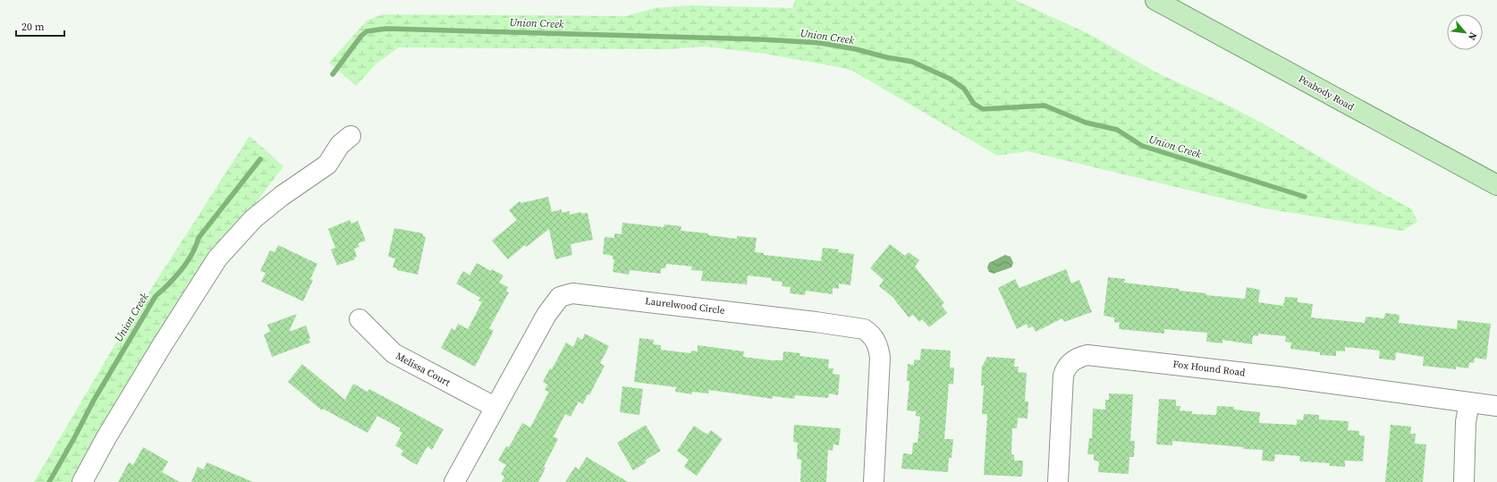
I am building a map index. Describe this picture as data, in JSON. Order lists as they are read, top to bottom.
{
  "streets": {
    "main road": ["Peabody Road"],
    "street": ["Laurelwood Circle", "Fox Hound Road", "Melissa Court"]
  },
  "crossings": [
    ["Laurelwood Circle", "Melissa Court"]
  ],
  "water": ["Union Creek"],
  "scale_bar": "20 m",
  "north": "bottom right"
}
